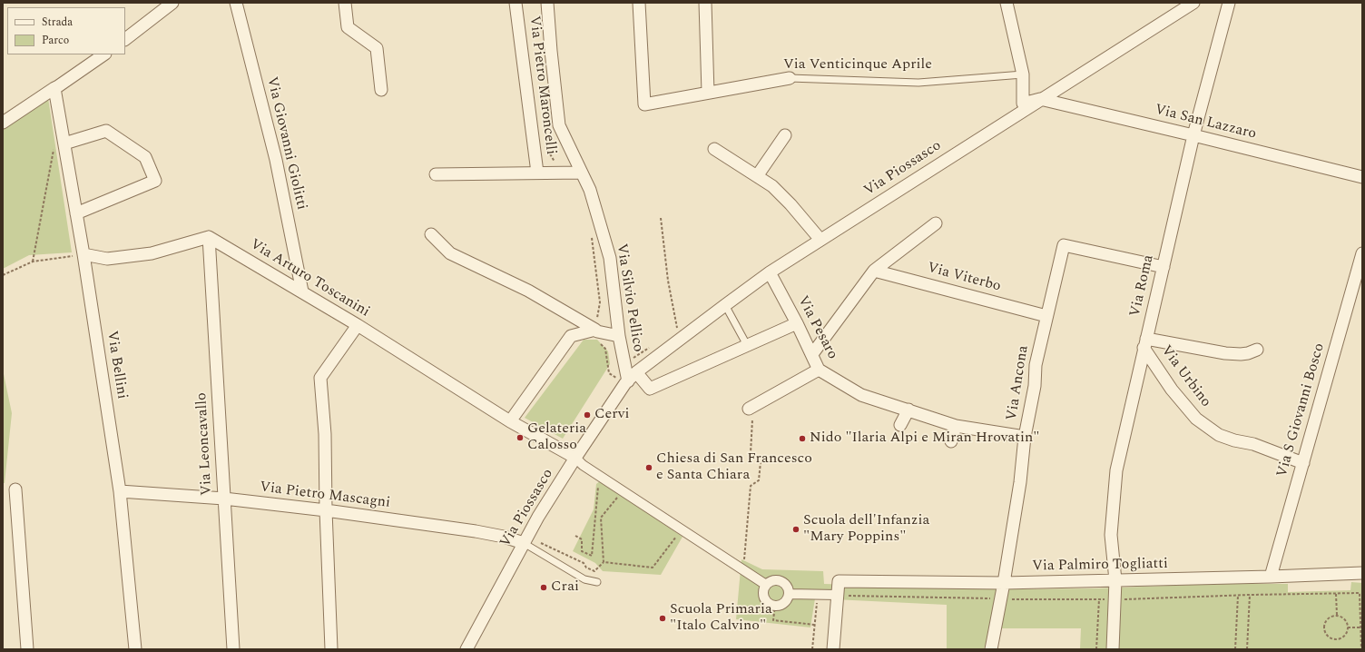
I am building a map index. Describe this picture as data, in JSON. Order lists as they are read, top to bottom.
{
  "streets": {
    "street": [
      "Via Venticinque Aprile",
      "Via Pietro Maroncelli",
      "Via San Lazzaro",
      "Via Giovanni Giolitti",
      "Via Piossasco",
      "Via Viterbo",
      "Via Arturo Toscanini",
      "Via Roma",
      "Via Silvio Pellico",
      "Via Pesaro",
      "Via Bellini",
      "Via Urbino",
      "Via Ancona",
      "Via S Giovanni Bosco",
      "Via Leoncavallo",
      "Via Pietro Mascagni",
      "Via Palmiro Togliatti"
    ]
  },
  "crossings": [
    ["Via Pietro Maroncelli", "Via Silvio Pellico"],
    ["Via San Lazzaro", "Via Piossasco"],
    ["Via San Lazzaro", "Via Roma"],
    ["Via Giovanni Giolitti", "Via Arturo Toscanini"],
    ["Via Piossasco", "Via Arturo Toscanini"],
    ["Via Piossasco", "Via Silvio Pellico"],
    ["Via Piossasco", "Via Pesaro"],
    ["Via Piossasco", "Via Pietro Mascagni"],
    ["Via Viterbo", "Via Ancona"],
    ["Via Arturo Toscanini", "Via Leoncavallo"],
    ["Via Roma", "Via Urbino"],
    ["Via Roma", "Via Ancona"],
    ["Via Roma", "Via Palmiro Togliatti"],
    ["Via Pesaro", "Via Ancona"],
    ["Via Bellini", "Via Pietro Mascagni"],
    ["Via Urbino", "Via S Giovanni Bosco"],
    ["Via Ancona", "Via Palmiro Togliatti"],
    ["Via S Giovanni Bosco", "Via Palmiro Togliatti"],
    ["Via Leoncavallo", "Via Pietro Mascagni"]
  ],
  "places": [
    "Cervi",
    "Gelateria Calosso",
    "Nido \"Ilaria Alpi e Miran Hrovatin\"",
    "Chiesa di San Francesco e Santa Chiara",
    "Scuola dell'Infanzia \"Mary Poppins\"",
    "Crai",
    "Scuola Primaria \"Italo Calvino\""
  ],
  "legend": ["Strada", "Parco"]
}
